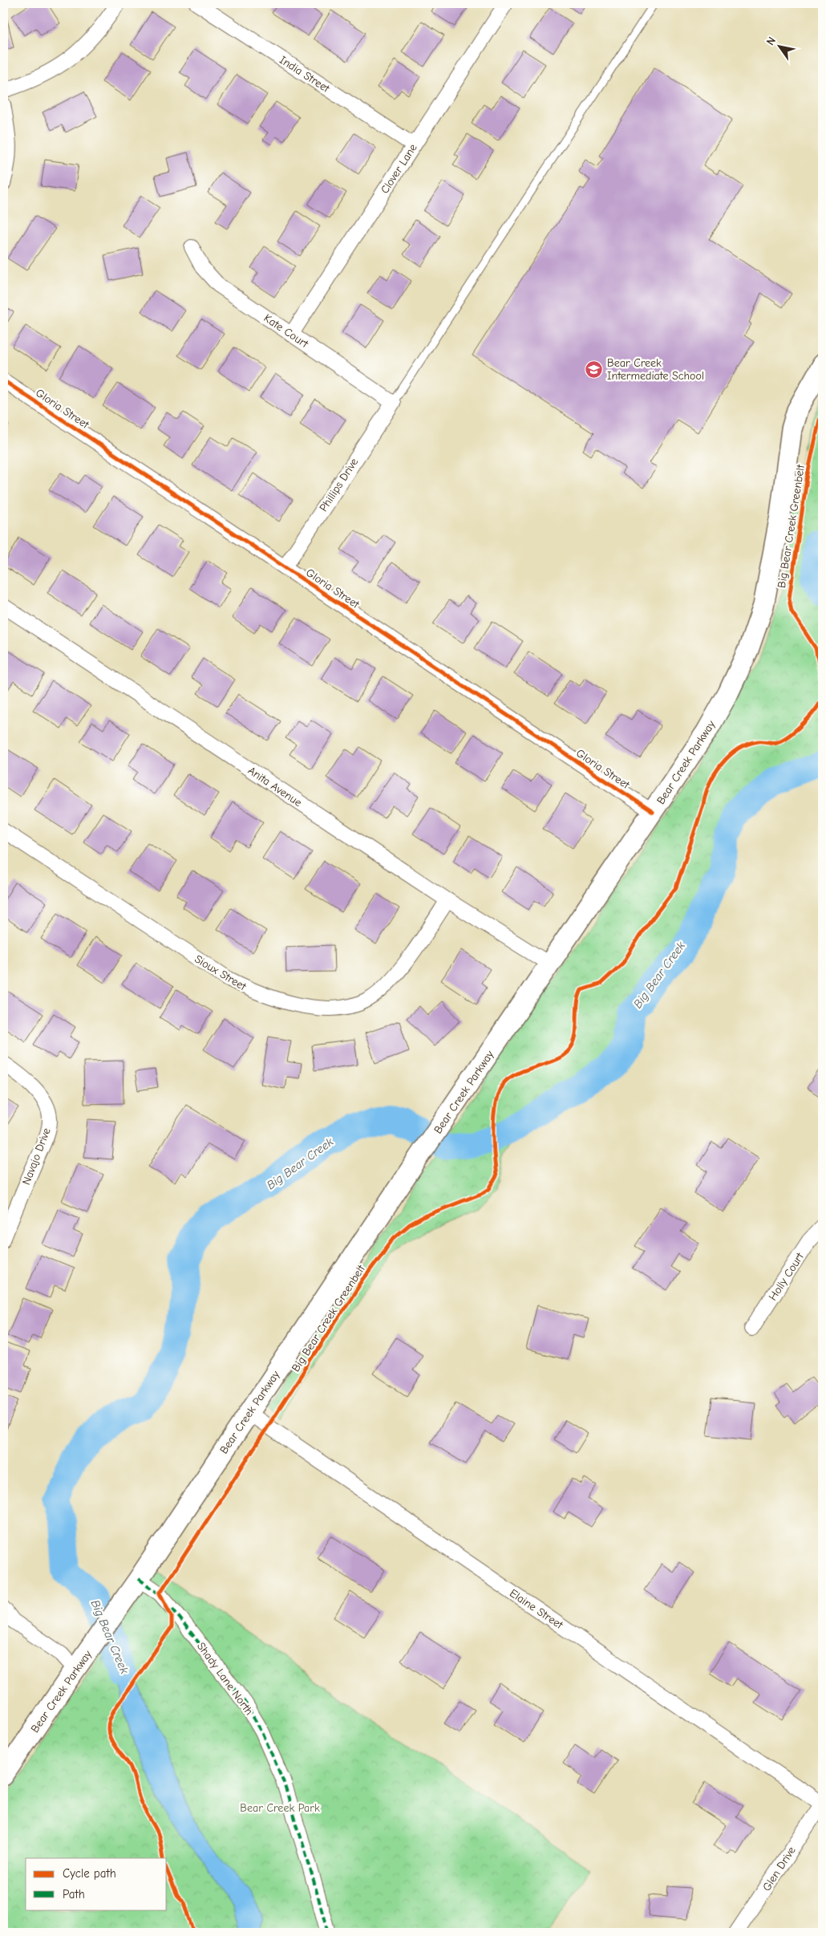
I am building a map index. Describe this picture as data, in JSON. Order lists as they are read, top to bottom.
{
  "streets": {
    "main road": ["Bear Creek Parkway"],
    "street": [
      "India Street",
      "Clover Lane",
      "Kate Court",
      "Gloria Street",
      "Phillips Drive",
      "Anita Avenue",
      "Sioux Street",
      "Navajo Drive",
      "Holly Court",
      "Elaine Street",
      "Shady Lane North",
      "Glen Drive"
    ],
    "cycle path": ["Big Bear Creek Greenbelt"]
  },
  "crossings": [
    ["India Street", "Clover Lane"],
    ["Clover Lane", "Kate Court"],
    ["Kate Court", "Phillips Drive"],
    ["Gloria Street", "Phillips Drive"],
    ["Gloria Street", "Bear Creek Parkway"],
    ["Bear Creek Parkway", "Anita Avenue"],
    ["Bear Creek Parkway", "Elaine Street"],
    ["Bear Creek Parkway", "Shady Lane North"],
    ["Anita Avenue", "Sioux Street"],
    ["Elaine Street", "Glen Drive"]
  ],
  "water": ["Big Bear Creek"],
  "parks": ["Bear Creek Park"],
  "places": {
    "school or university": ["Bear Creek Intermediate School"]
  },
  "legend": ["Cycle path", "Path"],
  "north": "top left"
}
